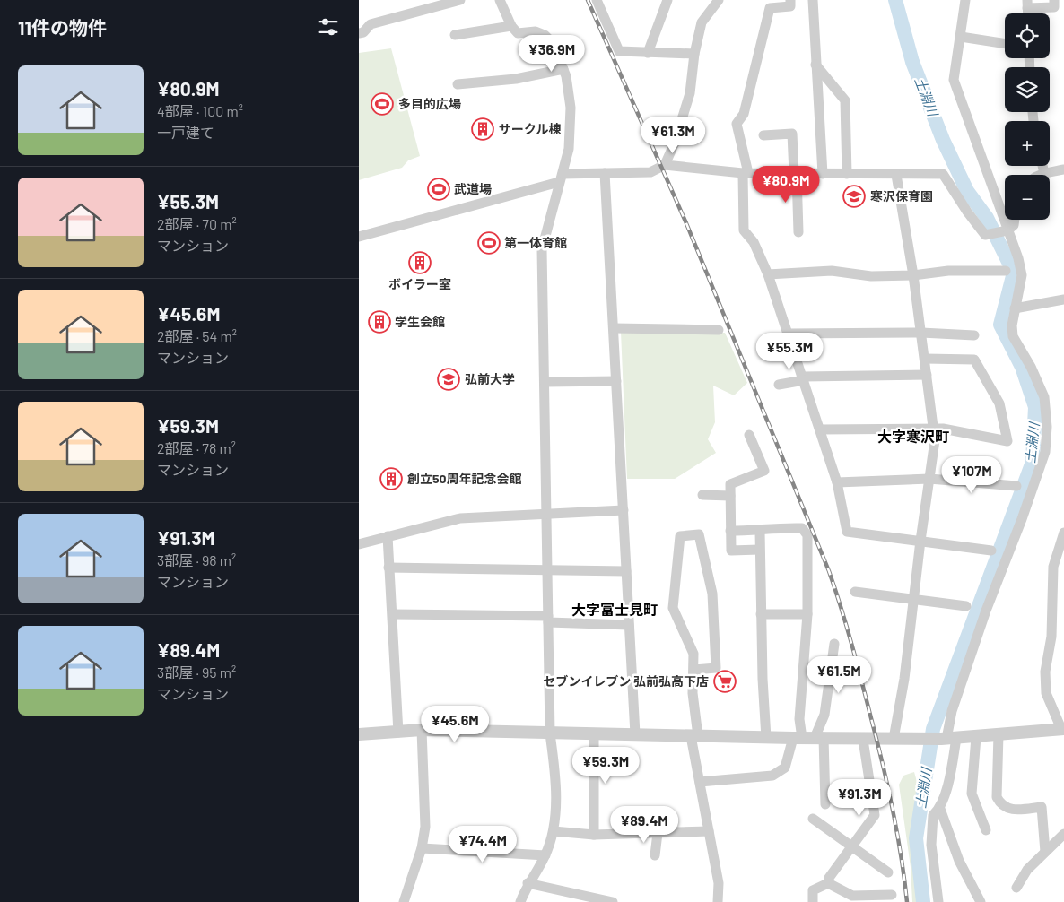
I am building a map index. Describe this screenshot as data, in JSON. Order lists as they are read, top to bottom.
{
  "districts": ["大字寒沢町", "大字富士見町"],
  "water": ["土淵川"],
  "places": {
    "sports": ["多目的広場", "武道場", "第一体育館"],
    "building": [
      "サークル棟",
      "ボイラー室",
      "学生会館",
      "創立50周年記念会館"
    ],
    "school or university": ["寒沢保育園", "弘前大学"],
    "supermarket": ["セブンイレブン 弘前弘高下店"]
  },
  "page": {
    "heading": "11件の物件",
    "map_buttons": ["+", "−"],
    "price": [
      "¥36.9M",
      "¥61.3M",
      "¥80.9M",
      "¥55.3M",
      "¥107M",
      "¥61.5M",
      "¥45.6M",
      "¥59.3M",
      "¥91.3M",
      "¥89.4M",
      "¥74.4M"
    ],
    "list": [
      {
        "name": "¥80.9M",
        "note": "4部屋 · 100 m² · 一戸建て"
      },
      {
        "name": "¥55.3M",
        "note": "2部屋 · 70 m² · マンション"
      },
      {
        "name": "¥45.6M",
        "note": "2部屋 · 54 m² · マンション"
      },
      {
        "name": "¥59.3M",
        "note": "2部屋 · 78 m² · マンション"
      },
      {
        "name": "¥91.3M",
        "note": "3部屋 · 98 m² · マンション"
      },
      {
        "name": "¥89.4M",
        "note": "3部屋 · 95 m² · マンション"
      }
    ]
  }
}
